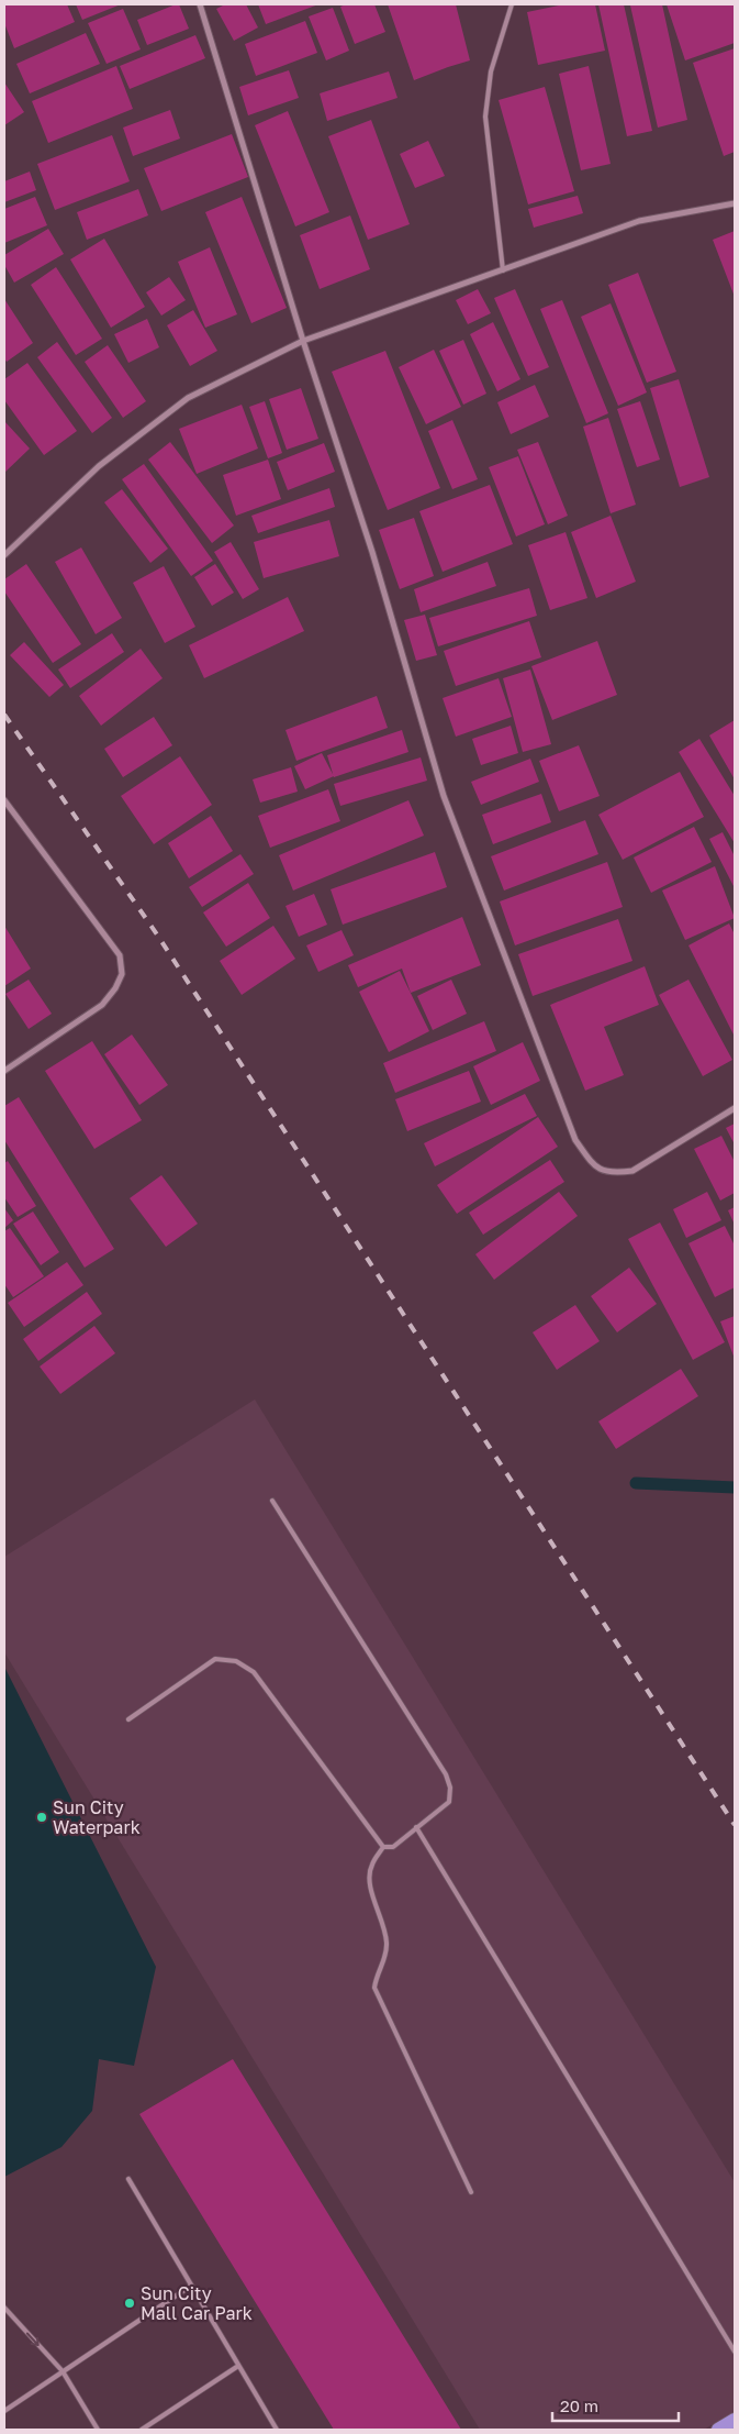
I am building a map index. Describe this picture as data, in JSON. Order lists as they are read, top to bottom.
{
  "places": ["Sun City Waterpark", "Sun City Mall Car Park"],
  "scale_bar": "20 m"
}
